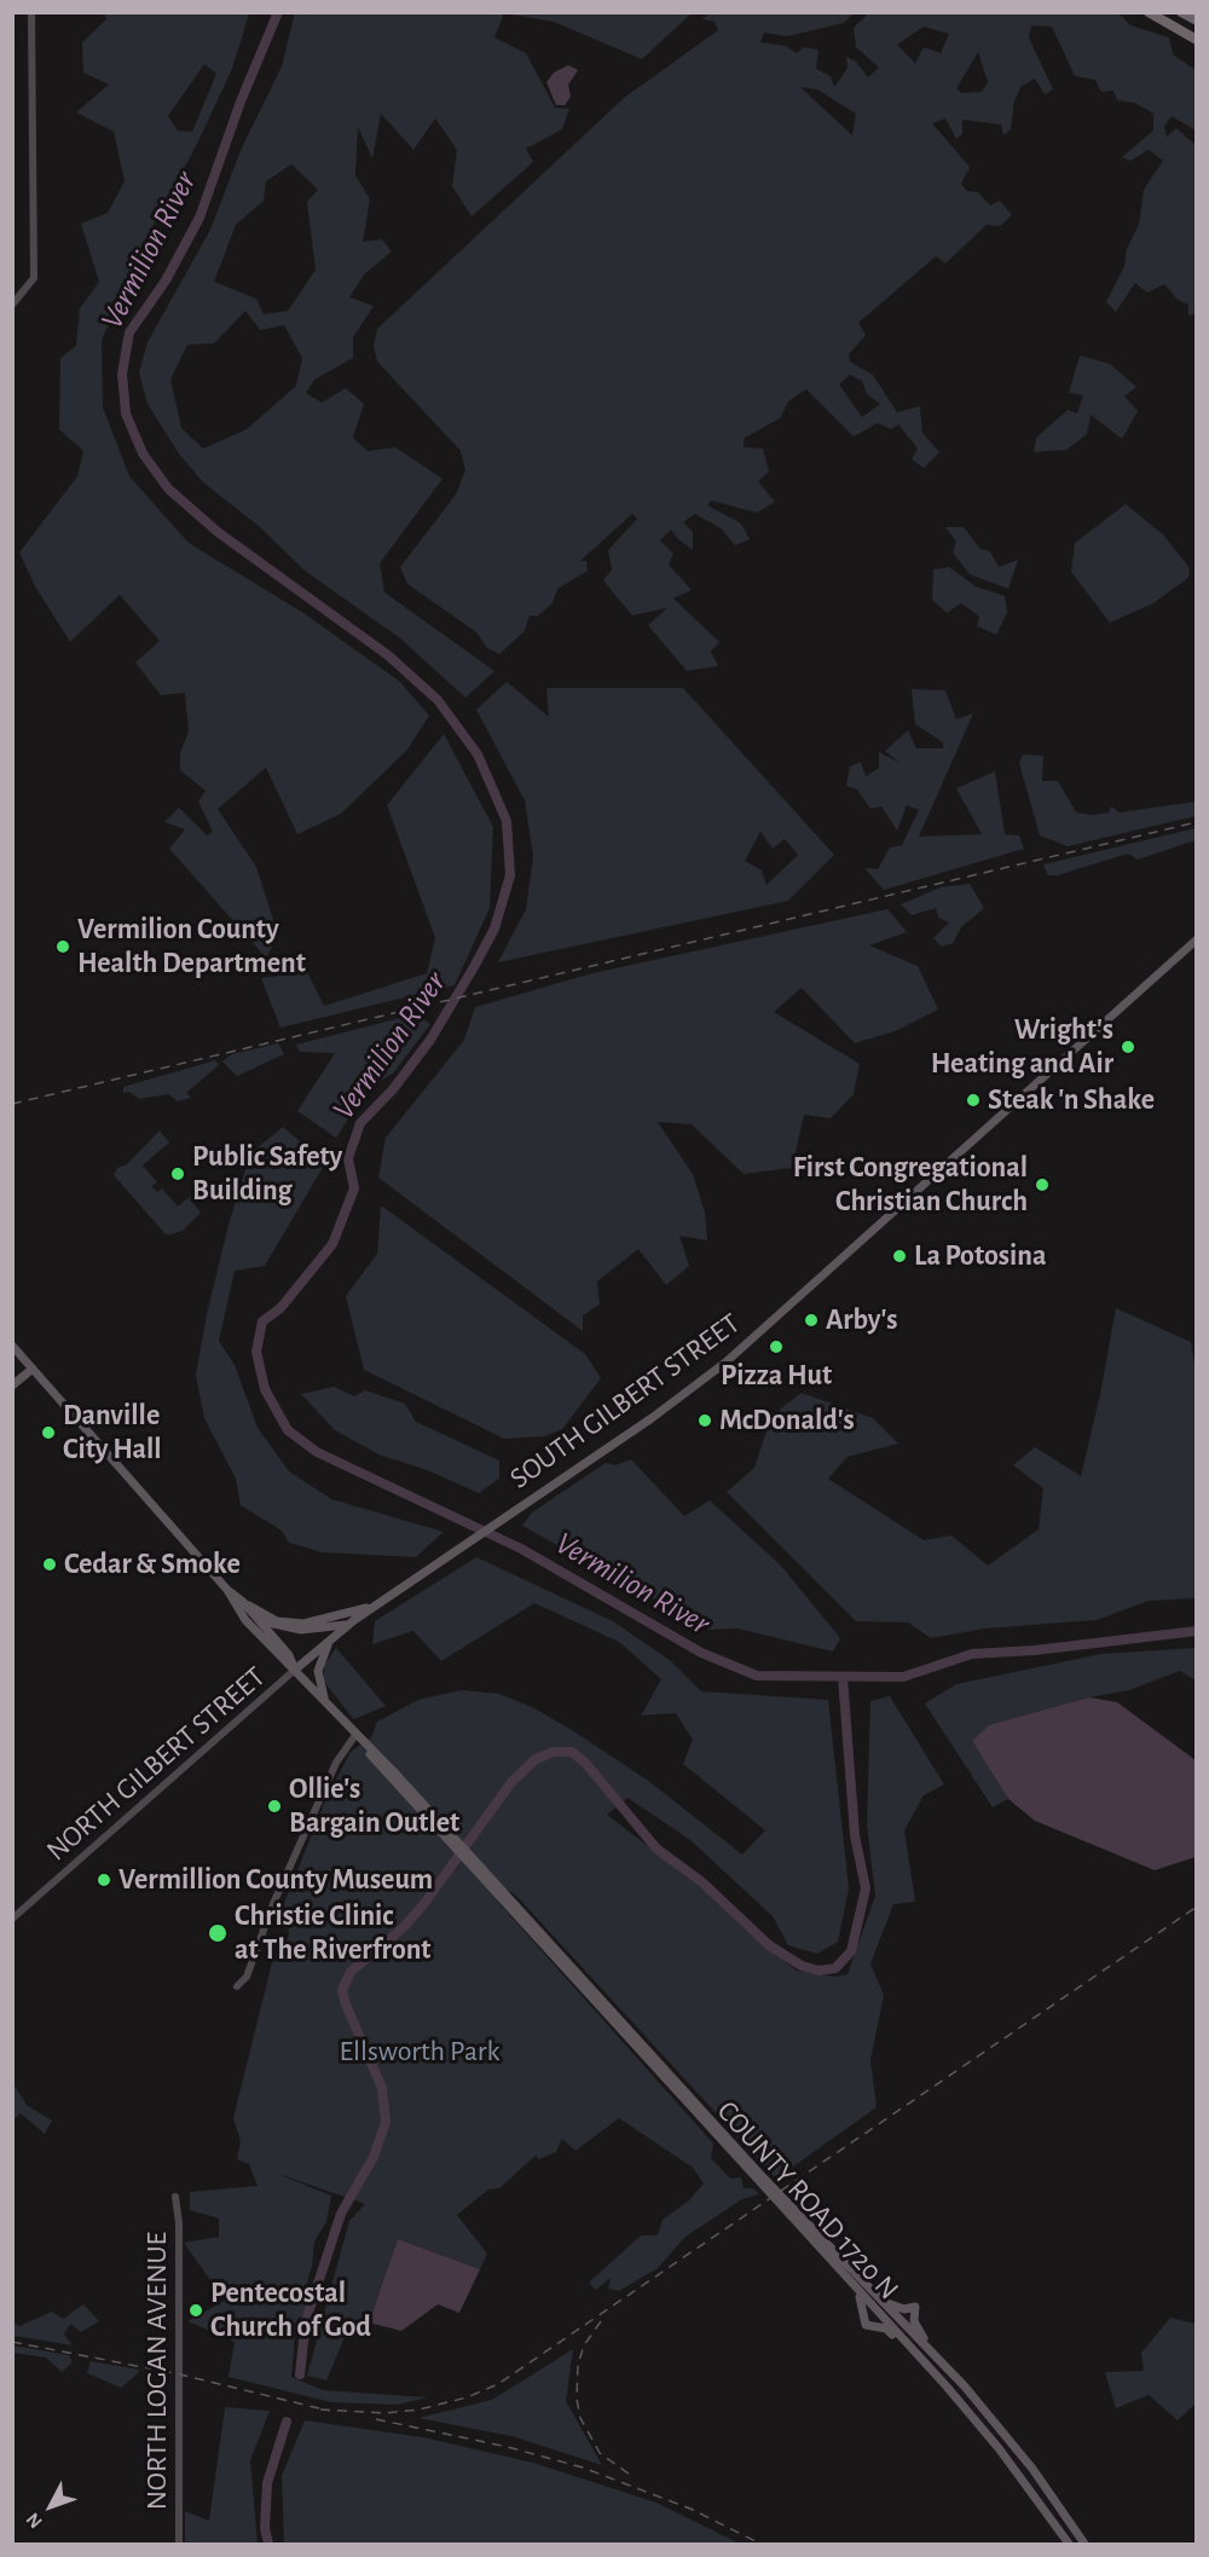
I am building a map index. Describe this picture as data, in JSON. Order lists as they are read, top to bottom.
{
  "streets": {
    "main road": ["SOUTH GILBERT STREET", "COUNTY ROAD 1720 N"],
    "street": ["NORTH GILBERT STREET", "NORTH LOGAN AVENUE"]
  },
  "crossings": [
    ["SOUTH GILBERT STREET", "NORTH GILBERT STREET"]
  ],
  "water": ["Vermilion River"],
  "parks": ["Ellsworth Park"],
  "places": [
    "Vermilion County Health Department",
    "Wright's Heating and Air",
    "Steak 'n Shake",
    "Public Safety Building",
    "First Congregational Christian Church",
    "La Potosina",
    "Arby's",
    "Pizza Hut",
    "McDonald's",
    "Danville City Hall",
    "Cedar & Smoke",
    "Ollie's Bargain Outlet",
    "Vermillion County Museum",
    "Christie Clinic at The Riverfront",
    "Pentecostal Church of God"
  ],
  "north": "bottom left"
}
